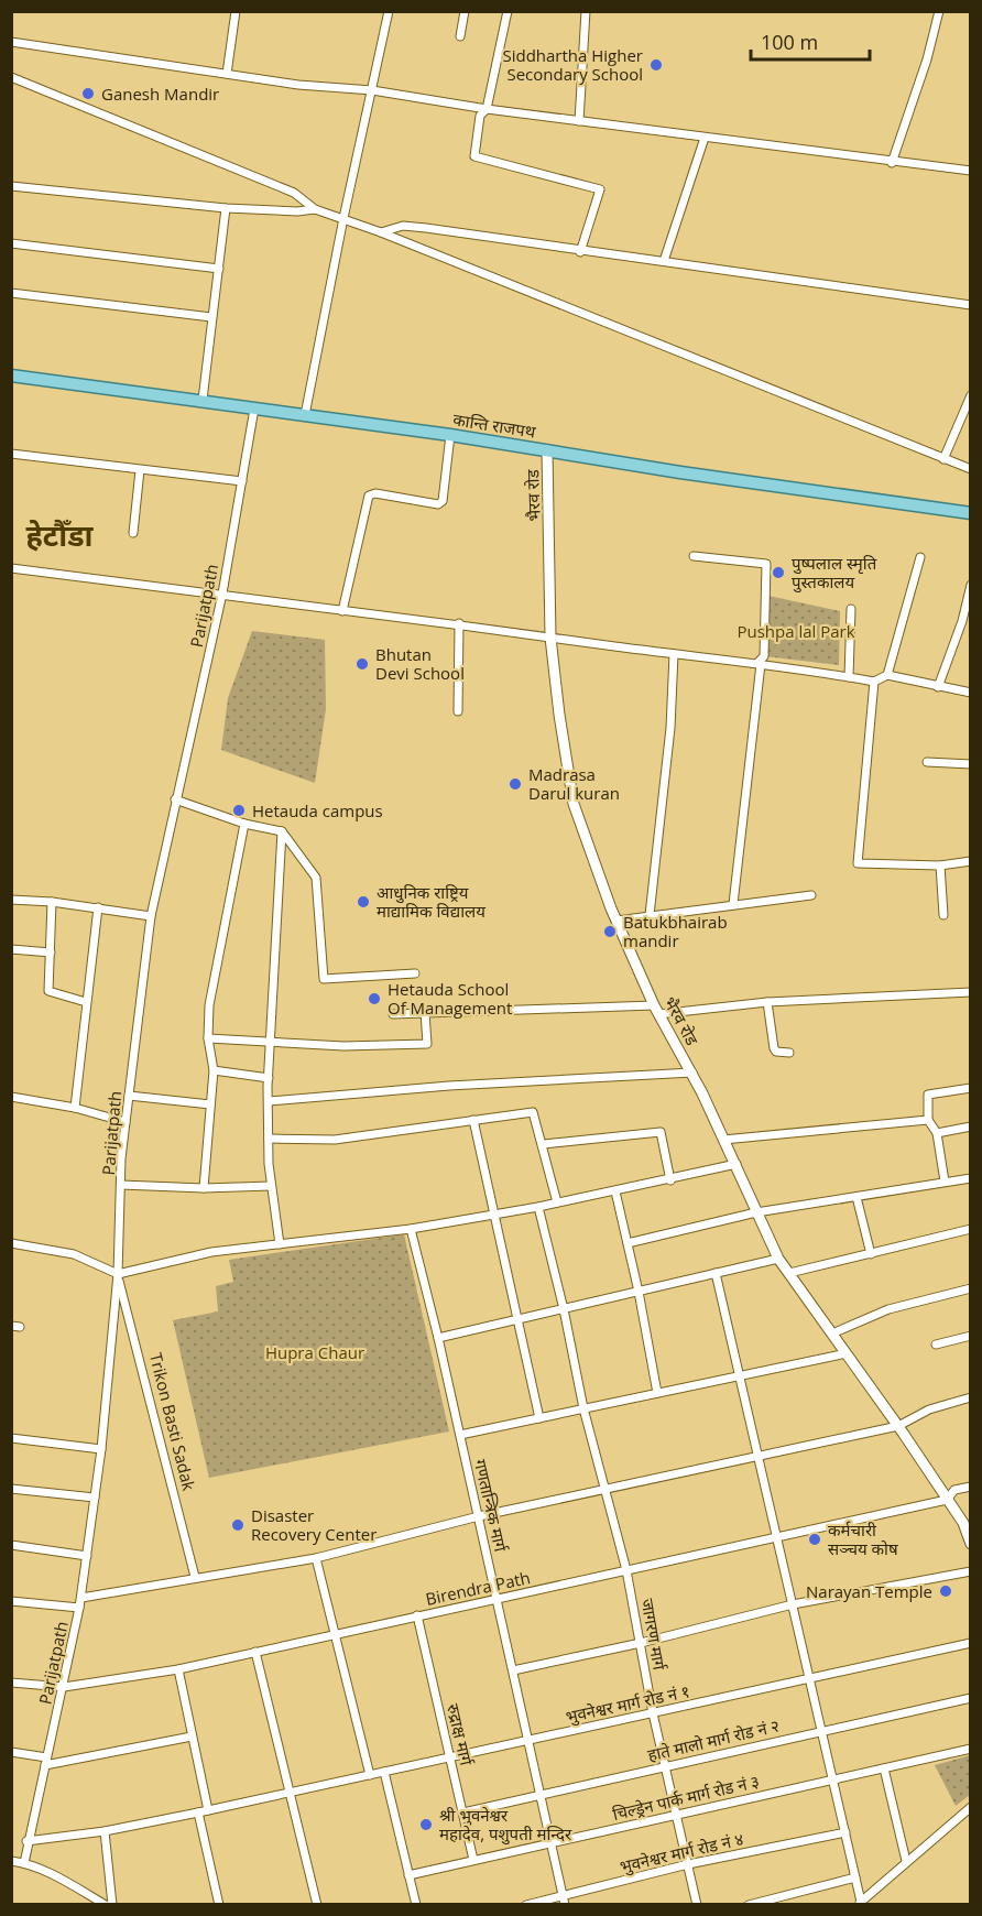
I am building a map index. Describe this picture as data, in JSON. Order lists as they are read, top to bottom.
{
  "streets": {
    "main road": ["कान्ति राजपथ", "भैरव रोड"],
    "street": [
      "Parijatpath",
      "Trikon Basti Sadak",
      "गणतान्त्रिक मार्ग",
      "Birendra Path",
      "जागरण मार्ग",
      "भुवनेश्वर मार्ग रोड नं १",
      "रुद्राक्ष मार्ग",
      "हाते मालो मार्ग रोड नं २",
      "चिल्ड्रेन पार्क मार्ग रोड नं ३",
      "भुवनेश्वर मार्ग रोड नं ४"
    ]
  },
  "crossings": [
    ["कान्ति राजपथ", "भैरव रोड"],
    ["कान्ति राजपथ", "Parijatpath"],
    ["भैरव रोड", "Birendra Path"],
    ["Parijatpath", "Trikon Basti Sadak"],
    ["Parijatpath", "Birendra Path"],
    ["Parijatpath", "भुवनेश्वर मार्ग रोड नं १"],
    ["गणतान्त्रिक मार्ग", "Birendra Path"],
    ["गणतान्त्रिक मार्ग", "भुवनेश्वर मार्ग रोड नं १"],
    ["गणतान्त्रिक मार्ग", "हाते मालो मार्ग रोड नं २"],
    ["गणतान्त्रिक मार्ग", "चिल्ड्रेन पार्क मार्ग रोड नं ३"],
    ["गणतान्त्रिक मार्ग", "भुवनेश्वर मार्ग रोड नं ४"],
    ["Birendra Path", "जागरण मार्ग"],
    ["Birendra Path", "रुद्राक्ष मार्ग"],
    ["जागरण मार्ग", "भुवनेश्वर मार्ग रोड नं १"],
    ["जागरण मार्ग", "हाते मालो मार्ग रोड नं २"],
    ["जागरण मार्ग", "चिल्ड्रेन पार्क मार्ग रोड नं ३"],
    ["जागरण मार्ग", "भुवनेश्वर मार्ग रोड नं ४"],
    ["भुवनेश्वर मार्ग रोड नं १", "रुद्राक्ष मार्ग"],
    ["रुद्राक्ष मार्ग", "हाते मालो मार्ग रोड नं २"],
    ["रुद्राक्ष मार्ग", "चिल्ड्रेन पार्क मार्ग रोड नं ३"]
  ],
  "districts": ["हेटौँडा"],
  "parks": ["Pushpa lal Park", "Hupra Chaur"],
  "places": [
    "Siddhartha Higher Secondary School",
    "Ganesh Mandir",
    "पुष्पलाल स्मृति पुस्तकालय",
    "Bhutan Devi School",
    "Madrasa Darul kuran",
    "Hetauda campus",
    "आधुनिक राष्ट्रिय माद्यामिक विद्यालय",
    "Batukbhairab mandir",
    "Hetauda School Of Management",
    "Disaster Recovery Center",
    "कर्मचारी सञ्चय कोष",
    "Narayan Temple",
    "श्री भुवनेश्वर महादेव, पशुपती मन्दिर"
  ],
  "scale_bar": "100 m"
}
